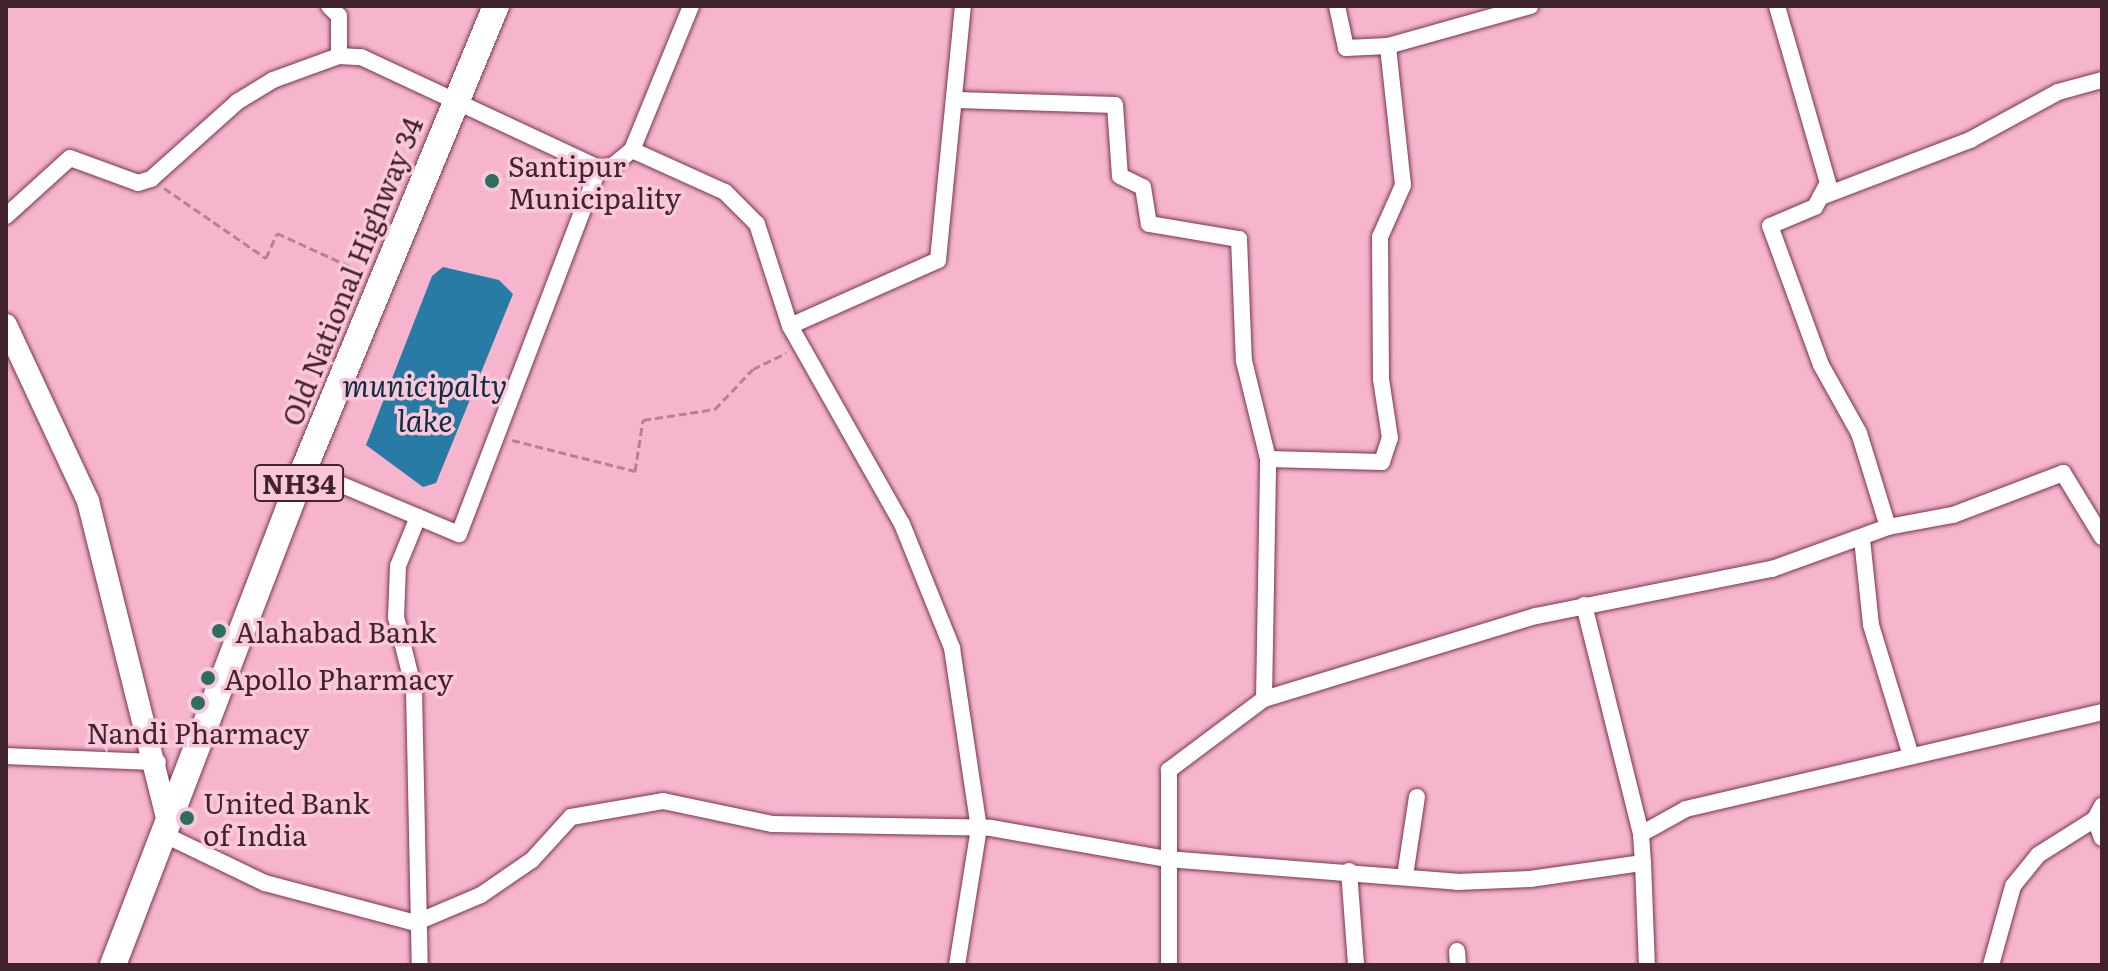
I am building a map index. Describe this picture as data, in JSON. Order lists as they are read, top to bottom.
{
  "streets": {
    "main road": ["Old National Highway 34", "NH34"]
  },
  "water": ["municipalty lake"],
  "places": [
    "Santipur Municipality",
    "Alahabad Bank",
    "Apollo Pharmacy",
    "Nandi Pharmacy",
    "United Bank of India"
  ]
}
